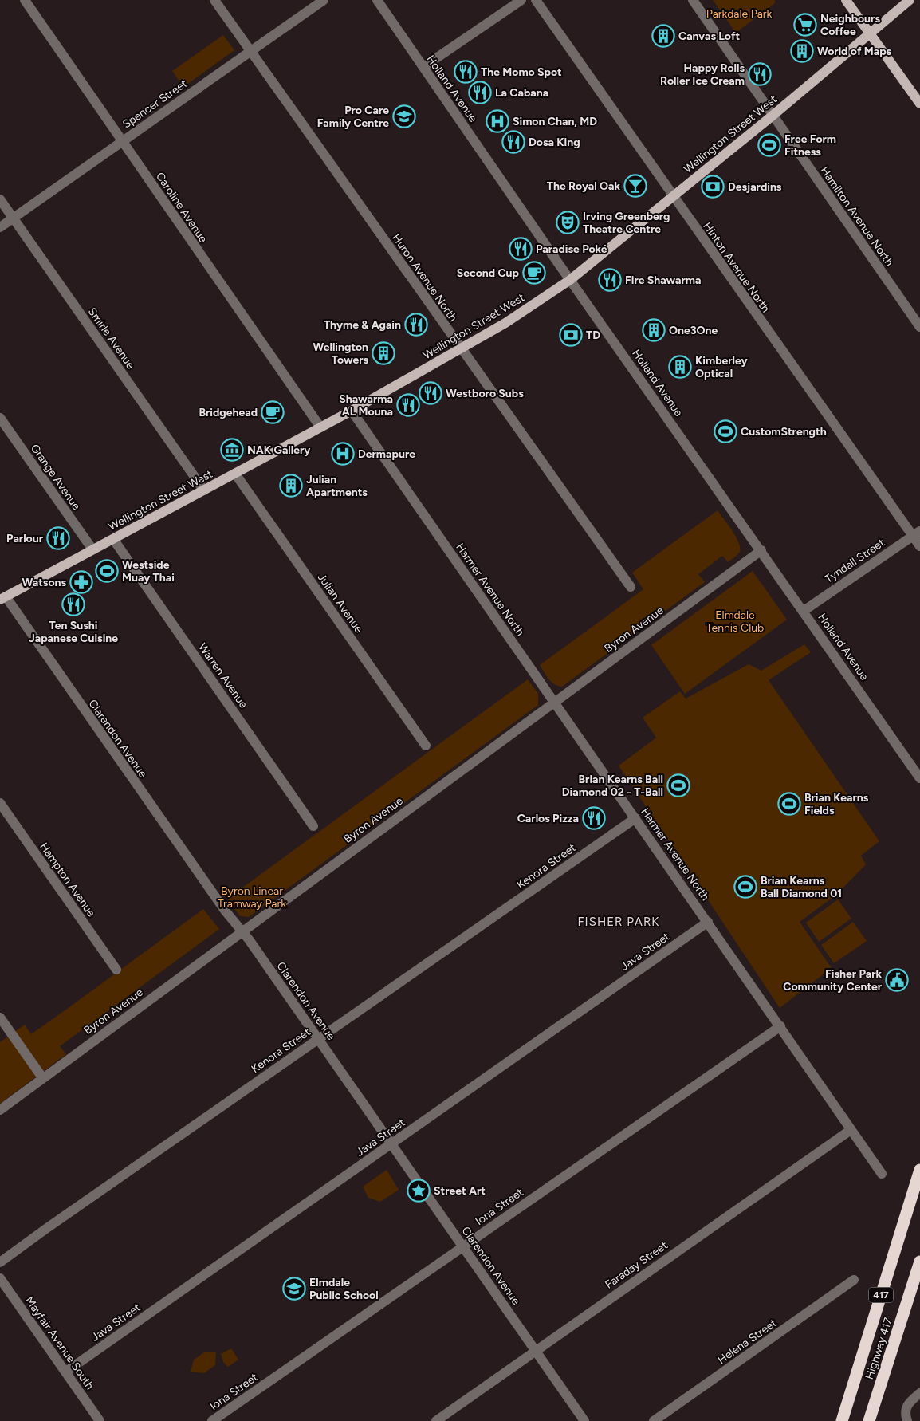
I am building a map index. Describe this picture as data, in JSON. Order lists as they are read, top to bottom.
{
  "streets": {
    "highway": ["417", "Highway 417"],
    "main road": ["Wellington Street West"],
    "street": [
      "Holland Avenue",
      "Spencer Street",
      "Caroline Avenue",
      "Hamilton Avenue North",
      "Hinton Avenue North",
      "Huron Avenue North",
      "Smirle Avenue",
      "Grange Avenue",
      "Tyndall Street",
      "Harmer Avenue North",
      "Julian Avenue",
      "Byron Avenue",
      "Warren Avenue",
      "Clarendon Avenue",
      "Kenora Street",
      "Hampton Avenue",
      "Java Street",
      "Iona Street",
      "Faraday Street",
      "Helena Street",
      "Mayfair Avenue South"
    ]
  },
  "crossings": [
    ["Holland Avenue", "Wellington Street West"],
    ["Holland Avenue", "Tyndall Street"],
    ["Holland Avenue", "Byron Avenue"],
    ["Spencer Street", "Caroline Avenue"],
    ["Spencer Street", "Huron Avenue North"],
    ["Spencer Street", "Smirle Avenue"],
    ["Wellington Street West", "Caroline Avenue"],
    ["Wellington Street West", "Hamilton Avenue North"],
    ["Wellington Street West", "Hinton Avenue North"],
    ["Wellington Street West", "Huron Avenue North"],
    ["Wellington Street West", "Smirle Avenue"],
    ["Wellington Street West", "Grange Avenue"],
    ["Wellington Street West", "Harmer Avenue North"],
    ["Wellington Street West", "Julian Avenue"],
    ["Wellington Street West", "Warren Avenue"],
    ["Wellington Street West", "Clarendon Avenue"],
    ["Hinton Avenue North", "Tyndall Street"],
    ["Harmer Avenue North", "Byron Avenue"],
    ["Harmer Avenue North", "Kenora Street"],
    ["Harmer Avenue North", "Java Street"],
    ["Harmer Avenue North", "Iona Street"],
    ["Harmer Avenue North", "Faraday Street"],
    ["Byron Avenue", "Clarendon Avenue"],
    ["Clarendon Avenue", "Kenora Street"],
    ["Clarendon Avenue", "Java Street"],
    ["Clarendon Avenue", "Iona Street"],
    ["Clarendon Avenue", "Faraday Street"],
    ["Java Street", "Mayfair Avenue South"]
  ],
  "districts": ["FISHER PARK"],
  "parks": ["Parkdale Park", "Elmdale Tennis Club", "Byron Linear Tramway Park"],
  "places": {
    "supermarket": ["Neighbours Coffee"],
    "building": [
      "Canvas Loft",
      "World of Maps",
      "One3One",
      "Wellington Towers",
      "Kimberley Optical",
      "Julian Apartments"
    ],
    "restaurant": [
      "The Momo Spot",
      "Happy Rolls Roller Ice Cream",
      "La Cabana",
      "Dosa King",
      "Paradise Poké",
      "Fire Shawarma",
      "Thyme & Again",
      "Westboro Subs",
      "Shawarma AL Mouna",
      "Parlour",
      "Ten Sushi Japanese Cuisine",
      "Carlos Pizza"
    ],
    "school or university": ["Pro Care Family Centre", "Elmdale Public School"],
    "hospital": ["Simon Chan, MD", "Dermapure"],
    "sports": [
      "Free Form Fitness",
      "CustomStrength",
      "Westside Muay Thai",
      "Brian Kearns Ball Diamond 02 - T-Ball",
      "Brian Kearns Fields",
      "Brian Kearns Ball Diamond 01"
    ],
    "bar": ["The Royal Oak"],
    "bank": ["Desjardins", "TD"],
    "theatre": ["Irving Greenberg Theatre Centre"],
    "cafe": ["Second Cup", "Bridgehead"],
    "museum": ["NAK Gallery"],
    "pharmacy": ["Watsons"],
    "public building": ["Fisher Park Community Center"],
    "place": ["Street Art"]
  }
}
